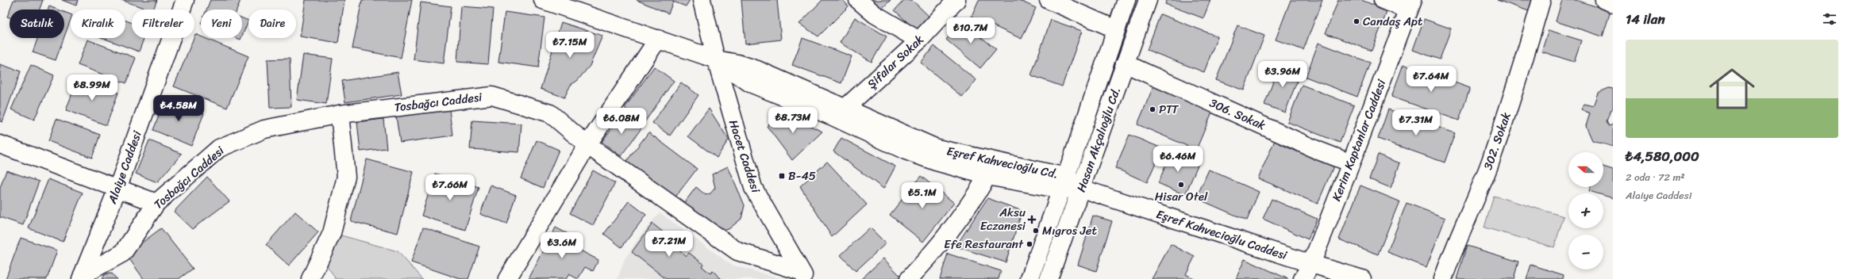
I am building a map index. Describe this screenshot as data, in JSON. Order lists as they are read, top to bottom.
{
  "streets": {
    "street": [
      "Şifalar Sokak",
      "Tosbağcı Caddesi",
      "306. Sokak",
      "Hasan Akçalıoğlu Cd.",
      "Kerim Kaptanlar Caddesi",
      "302. Sokak",
      "Hacet Caddesi",
      "Eşref Kahvecioğlu Cd.",
      "Alaiye Caddesi",
      "Eşref Kahvecioğlu Caddesi"
    ]
  },
  "crossings": [
    ["Şifalar Sokak", "Eşref Kahvecioğlu Cd."],
    ["Tosbağcı Caddesi", "Hacet Caddesi"],
    ["Tosbağcı Caddesi", "Alaiye Caddesi"],
    ["306. Sokak", "Hasan Akçalıoğlu Cd."],
    ["306. Sokak", "Kerim Kaptanlar Caddesi"],
    ["Hasan Akçalıoğlu Cd.", "Eşref Kahvecioğlu Cd."],
    ["Hasan Akçalıoğlu Cd.", "Eşref Kahvecioğlu Caddesi"],
    ["Kerim Kaptanlar Caddesi", "Eşref Kahvecioğlu Caddesi"],
    ["Hacet Caddesi", "Eşref Kahvecioğlu Cd."],
    ["Eşref Kahvecioğlu Cd.", "Eşref Kahvecioğlu Caddesi"]
  ],
  "places": {
    "other": [
      "Candaş Apt",
      "PTT",
      "Hisar Otel",
      "Mıgros Jet",
      "Efe Restaurant"
    ],
    "transit": ["B-45"],
    "health": ["Aksu Eczanesi"]
  },
  "north": "left",
  "page": {
    "heading": "14 ilan",
    "chip": [
      "Satılık",
      "Kiralık",
      "Filtreler",
      "Yeni",
      "Daire"
    ],
    "price": [
      "₺10.7M",
      "₺7.15M",
      "₺3.96M",
      "₺7.64M",
      "₺8.99M",
      "₺4.58M",
      "₺8.73M",
      "₺6.08M",
      "₺7.31M",
      "₺6.46M",
      "₺7.66M",
      "₺5.1M",
      "₺7.21M",
      "₺3.6M"
    ],
    "list": [
      {
        "name": "₺4,580,000",
        "note": "2 oda · 72 m² · Alaiye Caddesi"
      }
    ],
    "map_buttons": ["+", "−"]
  }
}
